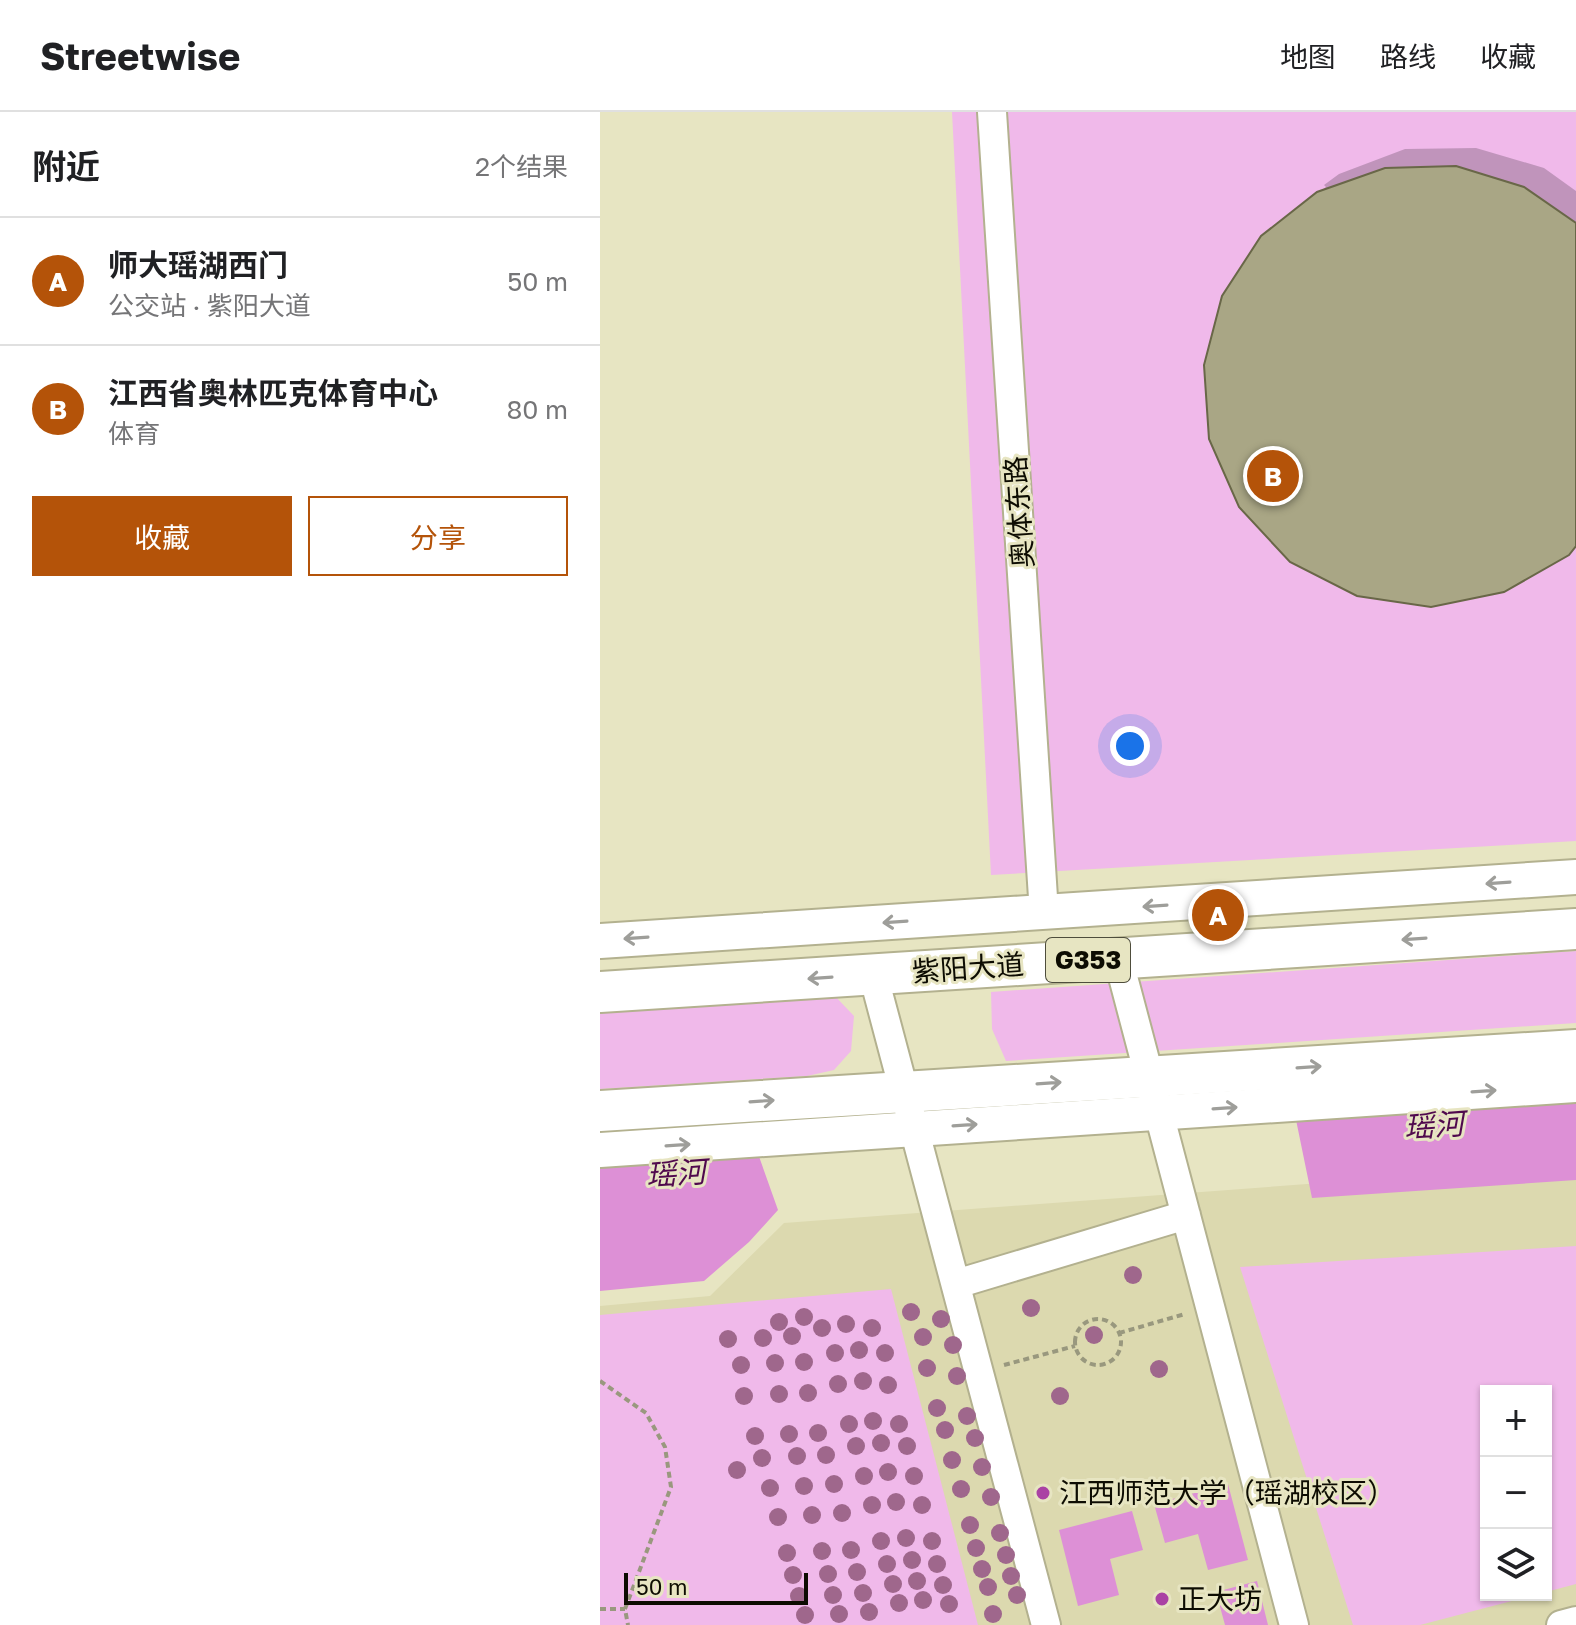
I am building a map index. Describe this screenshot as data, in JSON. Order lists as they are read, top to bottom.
{
  "streets": {
    "highway": ["G353", "紫阳大道"],
    "street": ["奥体东路"]
  },
  "water": ["瑶河"],
  "places": ["江西师范大学（瑶湖校区）", "正大坊"],
  "scale_bar": "50 m",
  "page": {
    "header": "Streetwise",
    "nav": ["地图", "路线", "收藏"],
    "heading": ["附近", "2个结果"],
    "list": [
      {
        "mark": "A",
        "name": "师大瑶湖西门",
        "note": "公交站 · 紫阳大道",
        "value": "50 m"
      },
      {
        "mark": "B",
        "name": "江西省奥林匹克体育中心",
        "note": "体育",
        "value": "80 m"
      }
    ],
    "pins": ["B", "A"],
    "buttons": ["收藏", "分享"],
    "map_buttons": ["+", "−"],
    "scale": "50 m"
  }
}
